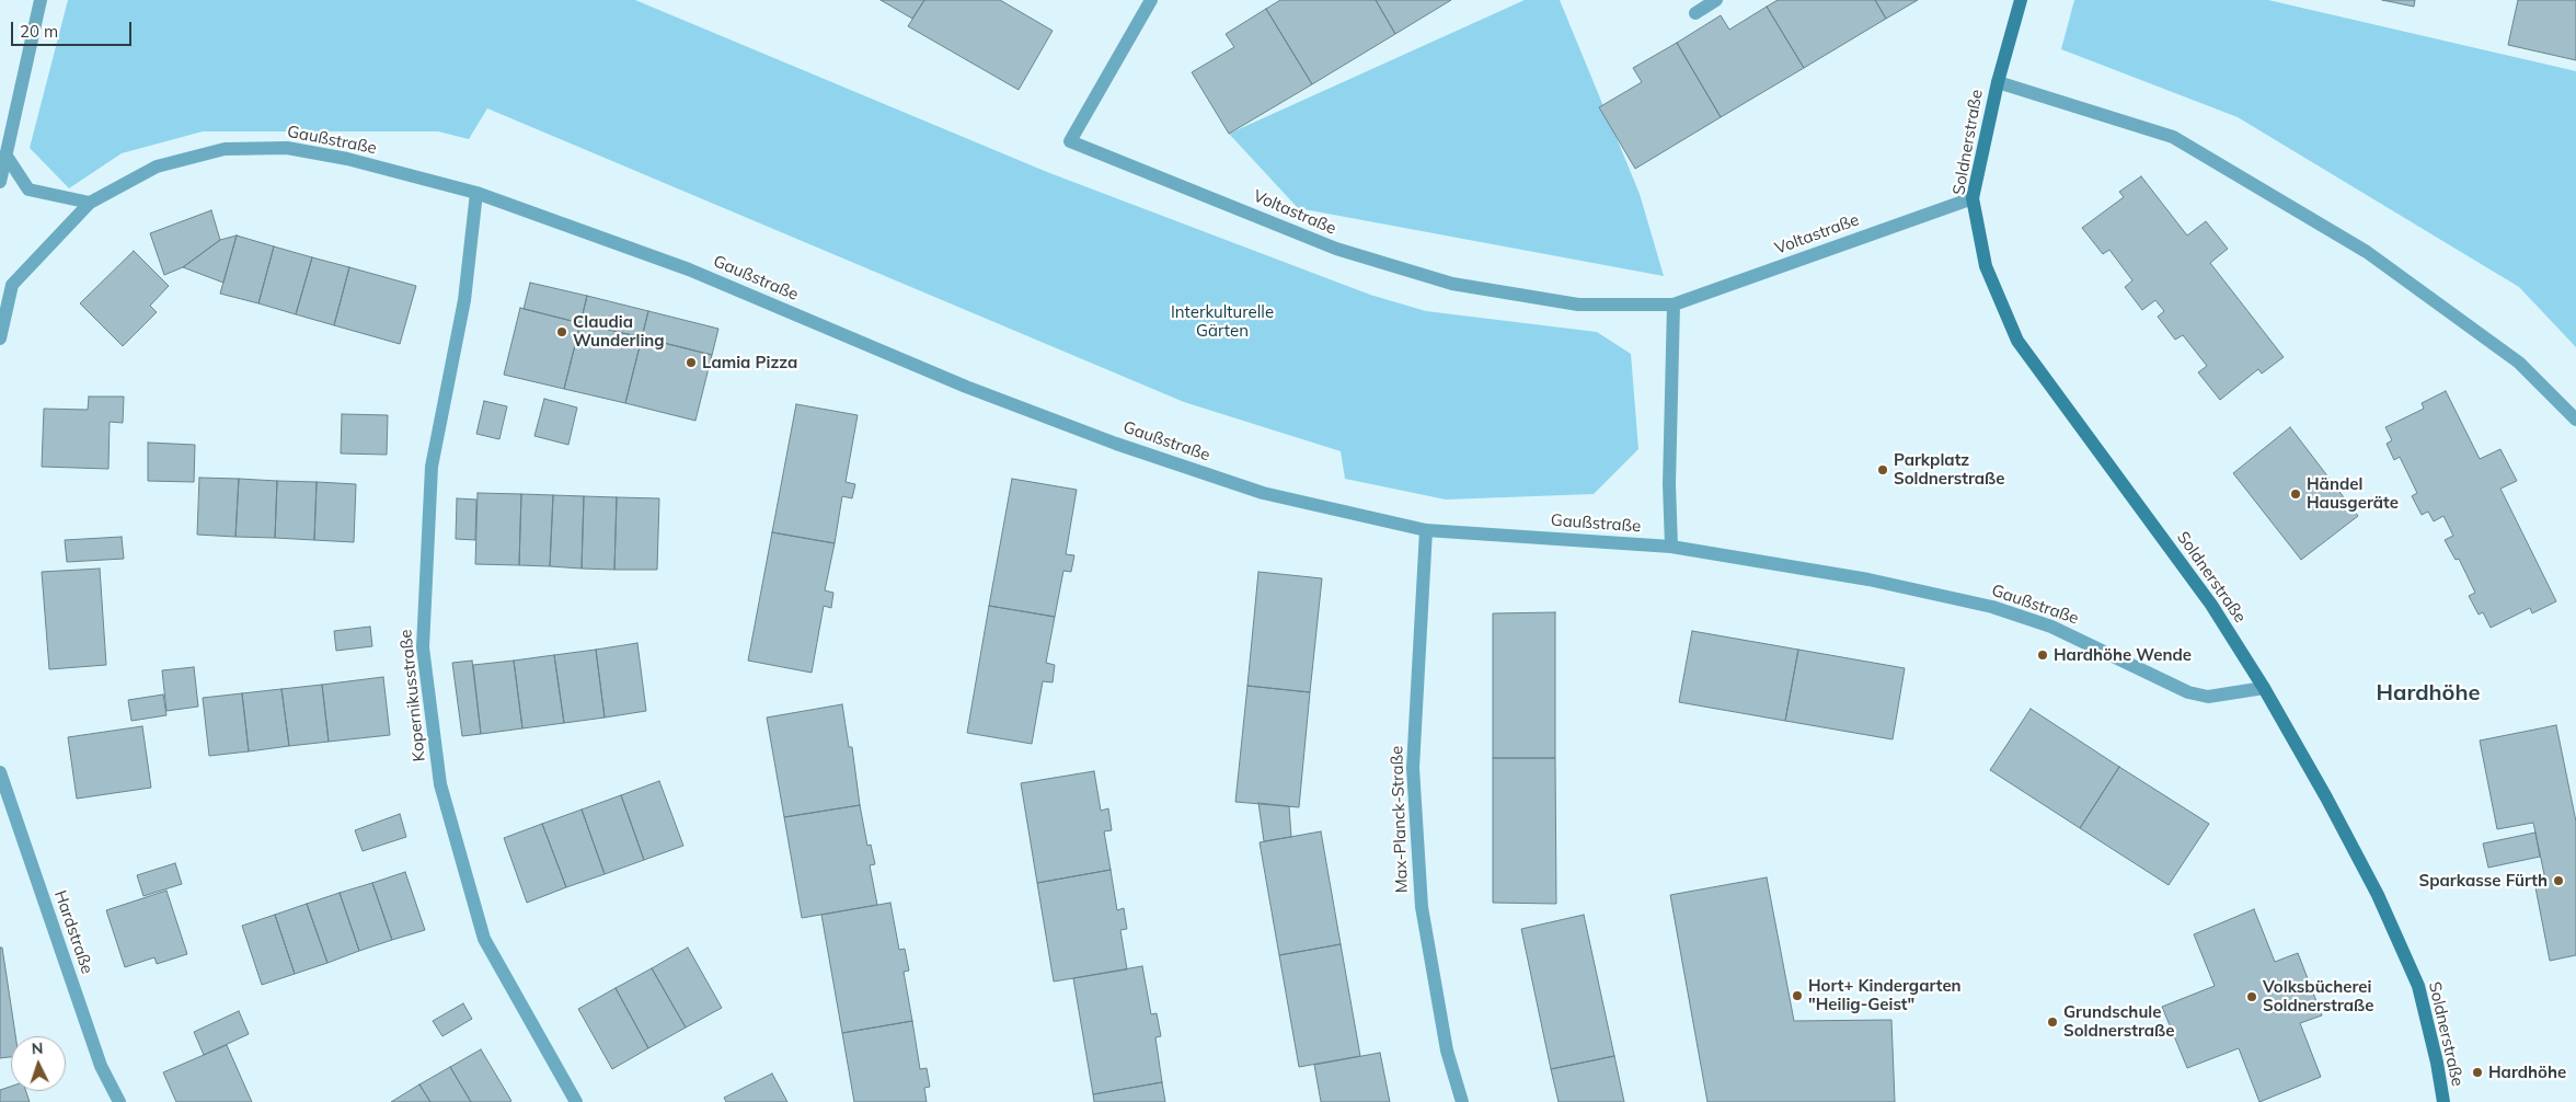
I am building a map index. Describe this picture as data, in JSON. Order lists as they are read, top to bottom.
{
  "streets": {
    "street": [
      "Gaußstraße",
      "Soldnerstraße",
      "Voltastraße",
      "Kopernikusstraße",
      "Max-Planck-Straße",
      "Hardstraße"
    ]
  },
  "crossings": [
    ["Gaußstraße", "Soldnerstraße"],
    ["Gaußstraße", "Kopernikusstraße"],
    ["Gaußstraße", "Max-Planck-Straße"],
    ["Soldnerstraße", "Voltastraße"]
  ],
  "districts": ["Hardhöhe"],
  "parks": ["Interkulturelle Gärten"],
  "places": [
    "Claudia Wunderling",
    "Lamia Pizza",
    "Parkplatz Soldnerstraße",
    "Händel Hausgeräte",
    "Hardhöhe Wende",
    "Sparkasse Fürth",
    "Hort+ Kindergarten \"Heilig-Geist\"",
    "Volksbücherei Soldnerstraße",
    "Grundschule Soldnerstraße",
    "Hardhöhe"
  ],
  "scale_bar": "20 m",
  "north": "top"
}
